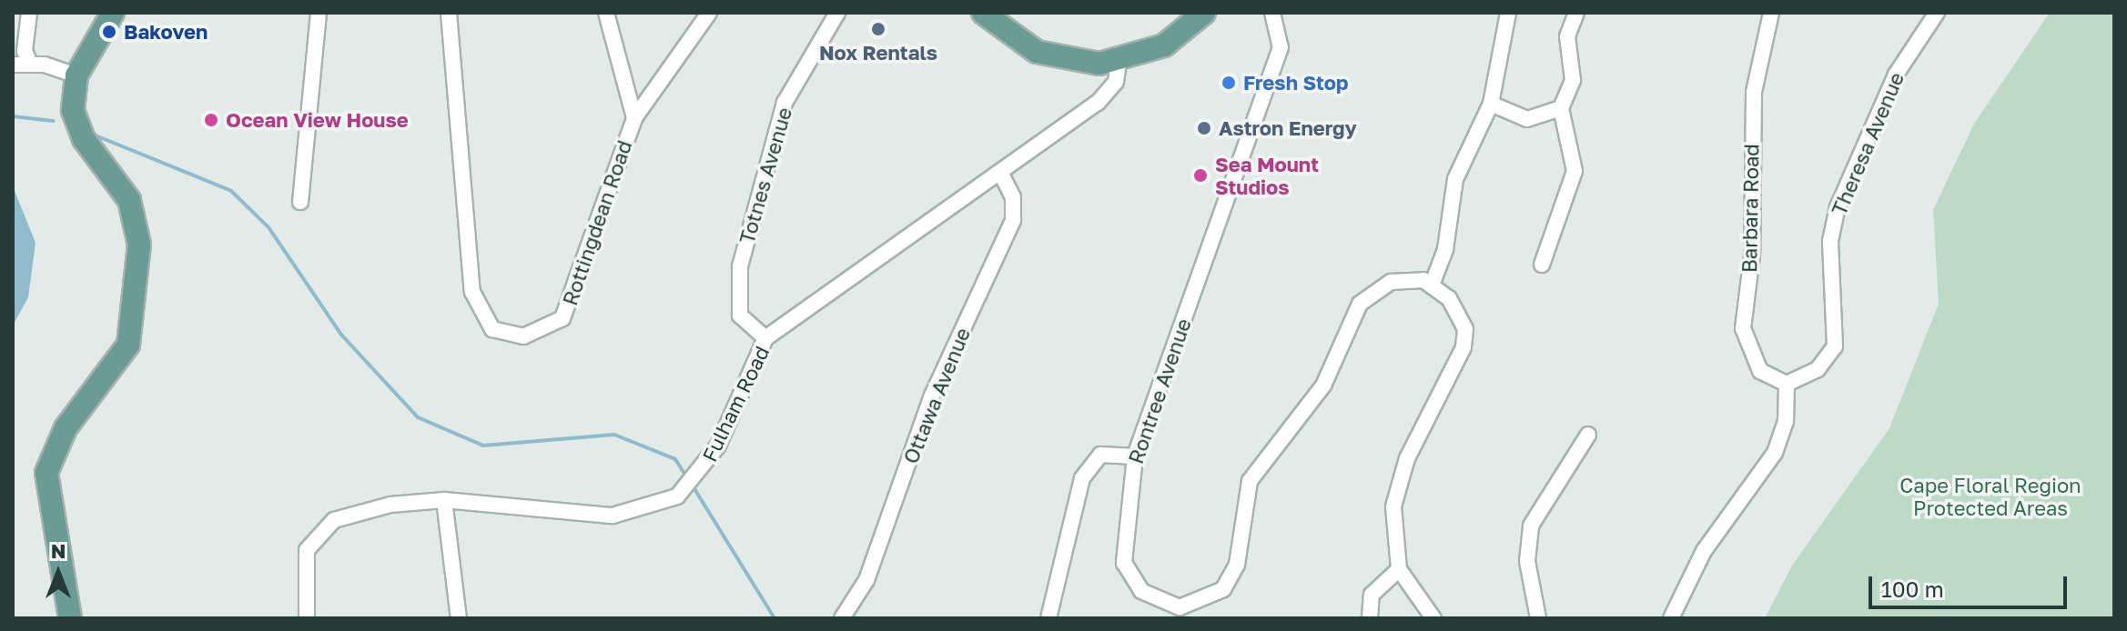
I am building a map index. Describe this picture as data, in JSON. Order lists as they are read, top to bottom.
{
  "streets": {
    "street": [
      "Theresa Avenue",
      "Totnes Avenue",
      "Barbara Road",
      "Rottingdean Road",
      "Rontree Avenue",
      "Ottawa Avenue",
      "Fulham Road"
    ]
  },
  "crossings": [
    ["Theresa Avenue", "Barbara Road"],
    ["Totnes Avenue", "Fulham Road"],
    ["Ottawa Avenue", "Fulham Road"]
  ],
  "parks": ["Cape Floral Region Protected Areas"],
  "places": [
    "Nox Rentals",
    "Bakoven",
    "Fresh Stop",
    "Ocean View House",
    "Astron Energy",
    "Sea Mount Studios"
  ],
  "scale_bar": "100 m",
  "north": "top"
}
